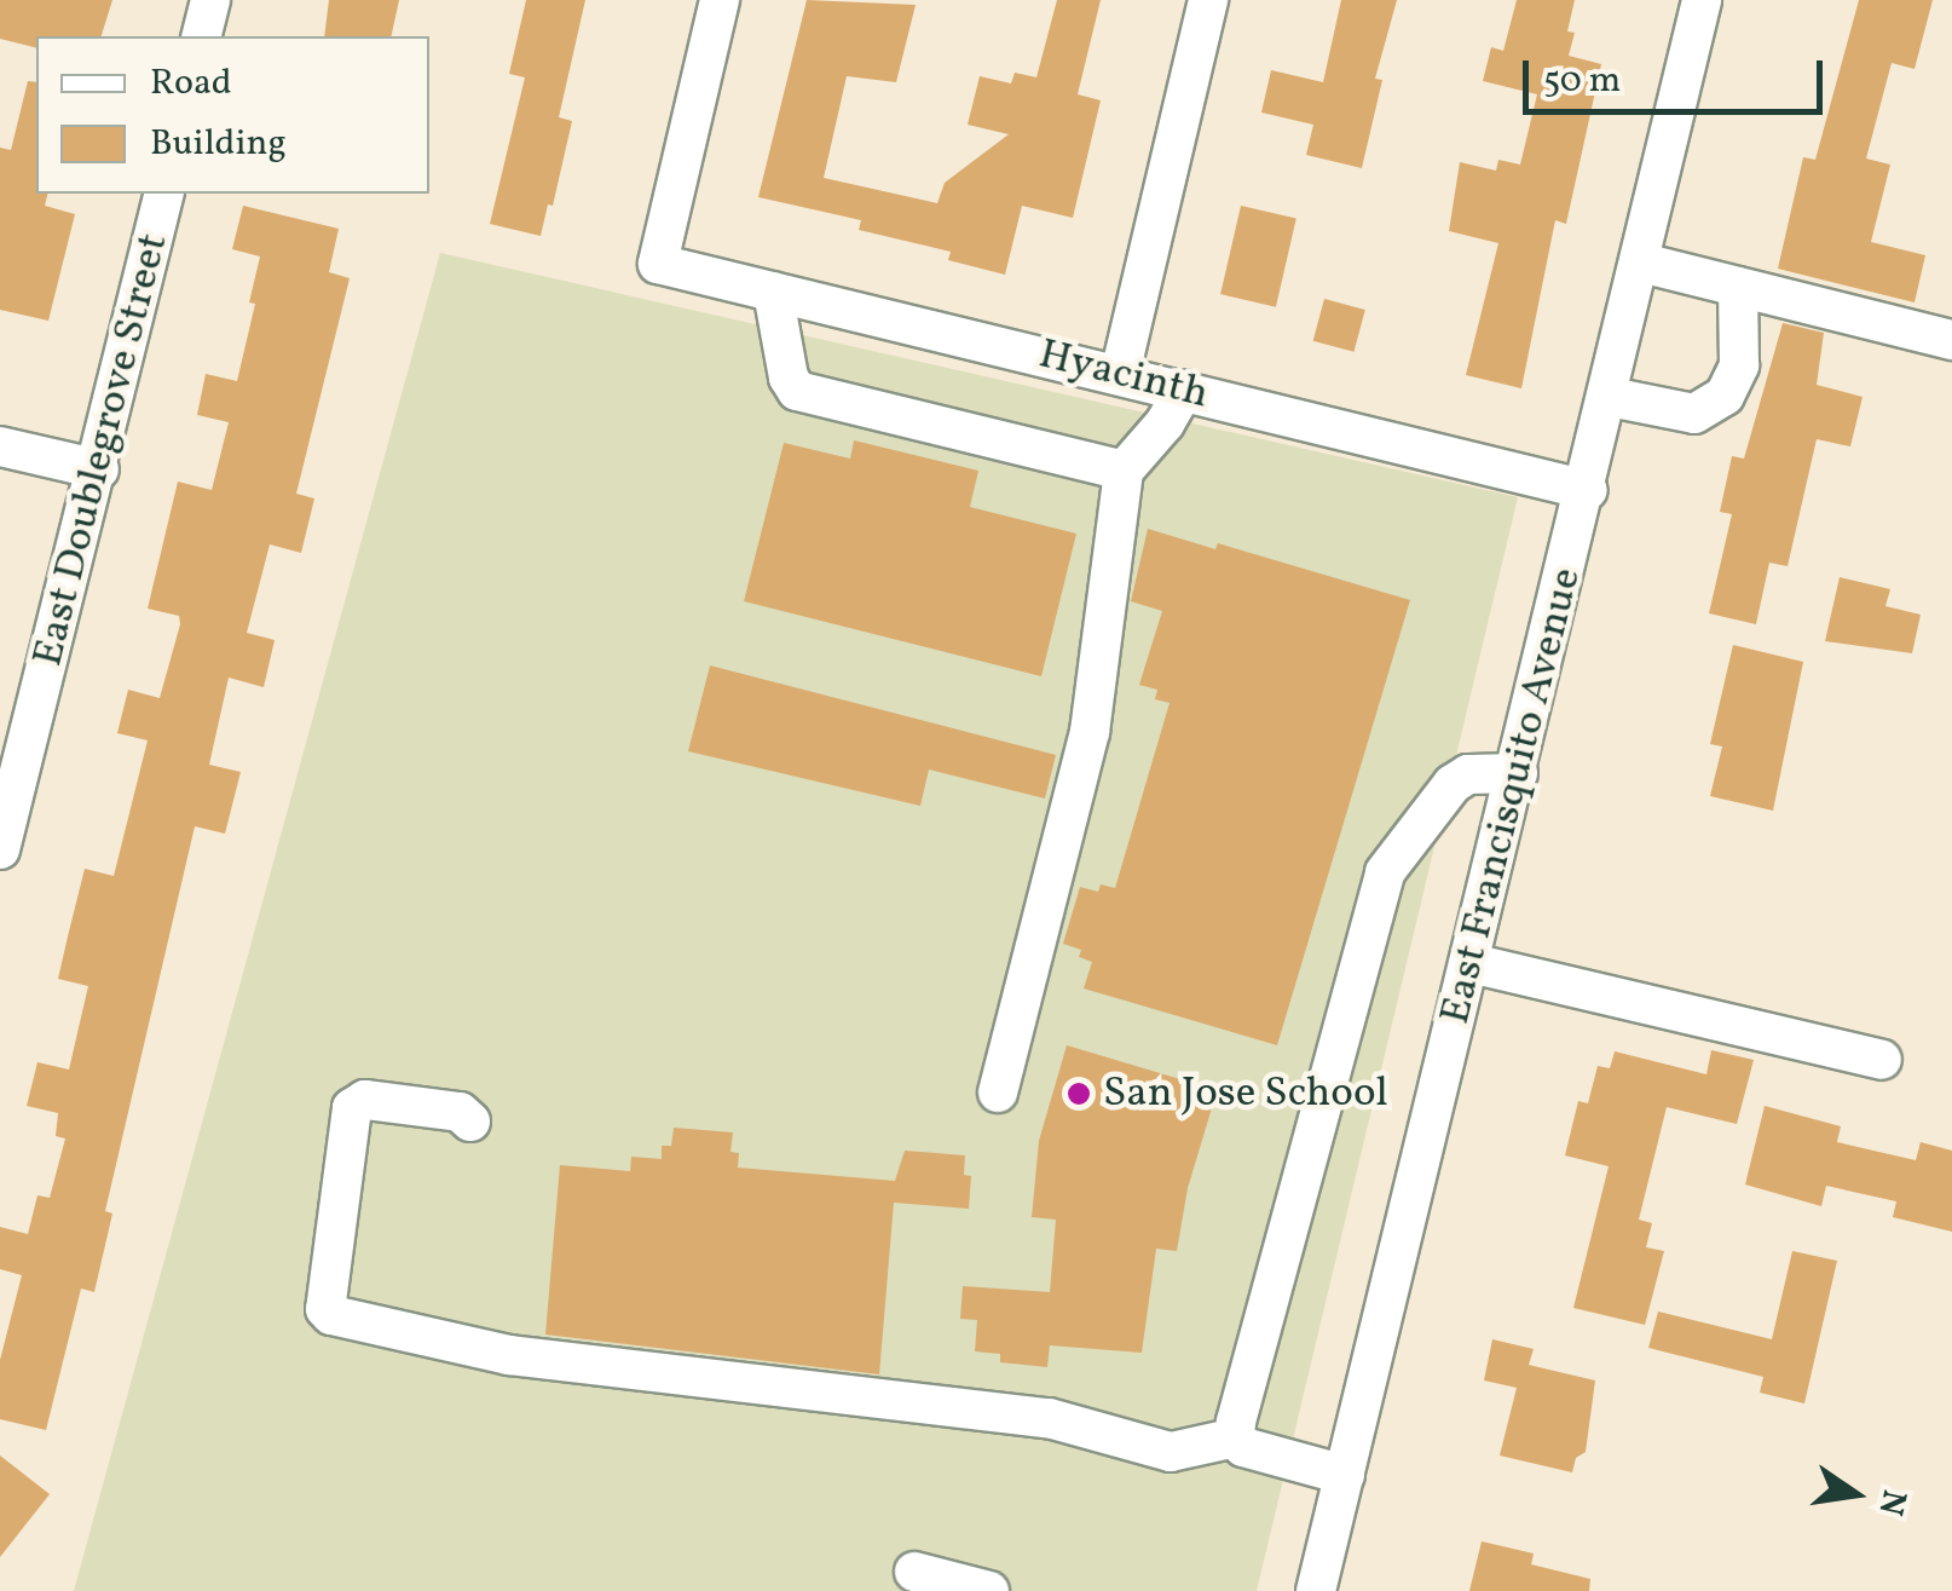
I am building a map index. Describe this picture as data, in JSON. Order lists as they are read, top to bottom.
{
  "streets": {
    "street": ["Hyacinth", "East Doublegrove Street", "East Francisquito Avenue"]
  },
  "crossings": [
    ["Hyacinth", "East Francisquito Avenue"]
  ],
  "places": ["San Jose School"],
  "legend": ["Road", "Building"],
  "scale_bar": "50 m",
  "north": "right"
}
